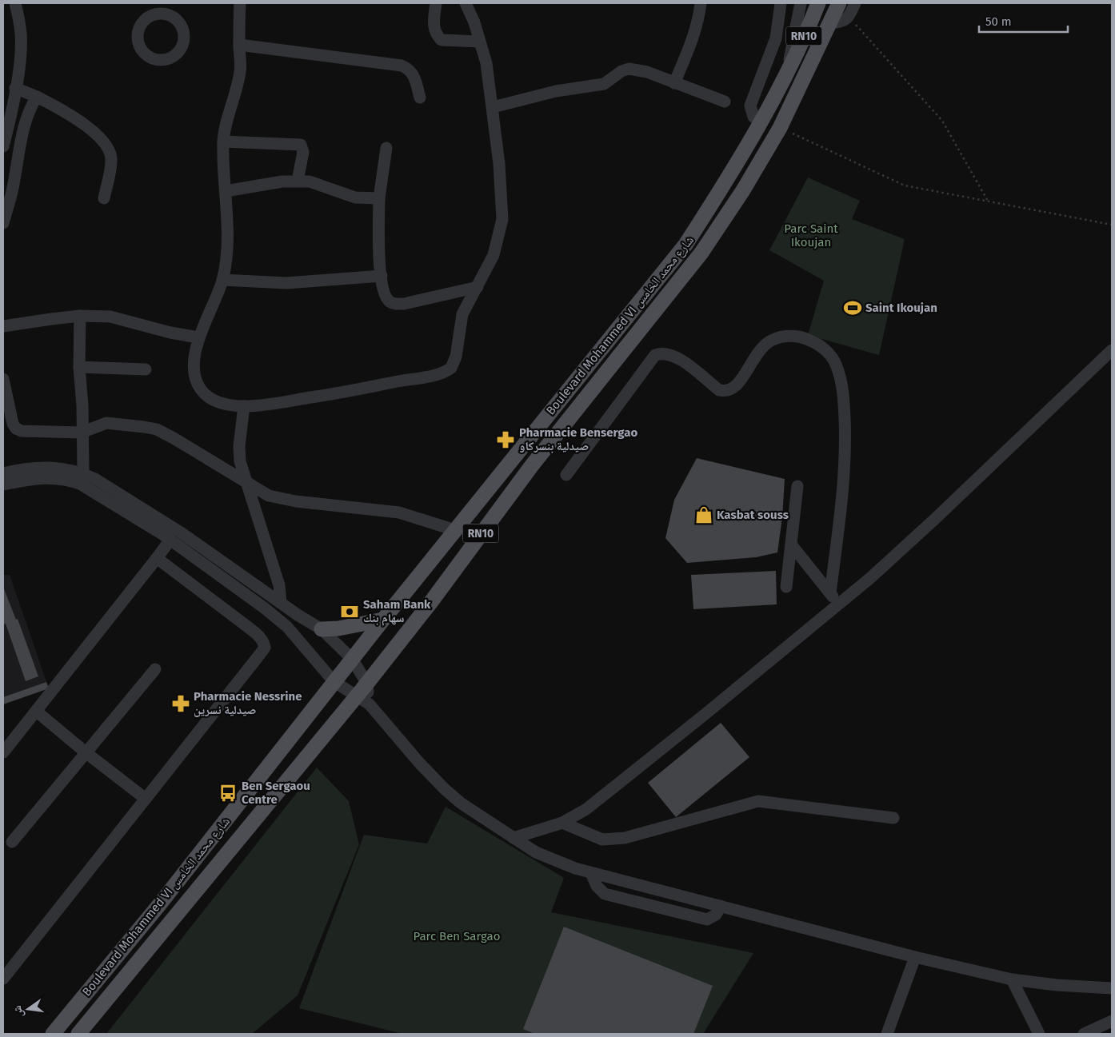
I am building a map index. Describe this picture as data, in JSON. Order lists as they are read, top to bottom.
{
  "streets": {
    "main road": ["RN10", "Boulevard Mohammed VI شارع محمد الخامس"]
  },
  "parks": ["Parc Saint Ikoujan", "Parc Ben Sargao"],
  "places": {
    "sports": ["Saint Ikoujan"],
    "pharmacy": ["Pharmacie Bensergao صيدلية بنسركاو", "Pharmacie Nessrine صيدلية نسرين"],
    "shop": ["Kasbat souss"],
    "bank": ["Saham Bank سهام بنك"],
    "bus stop": ["Ben Sergaou Centre"]
  },
  "scale_bar": "50 m",
  "north": "left"
}
